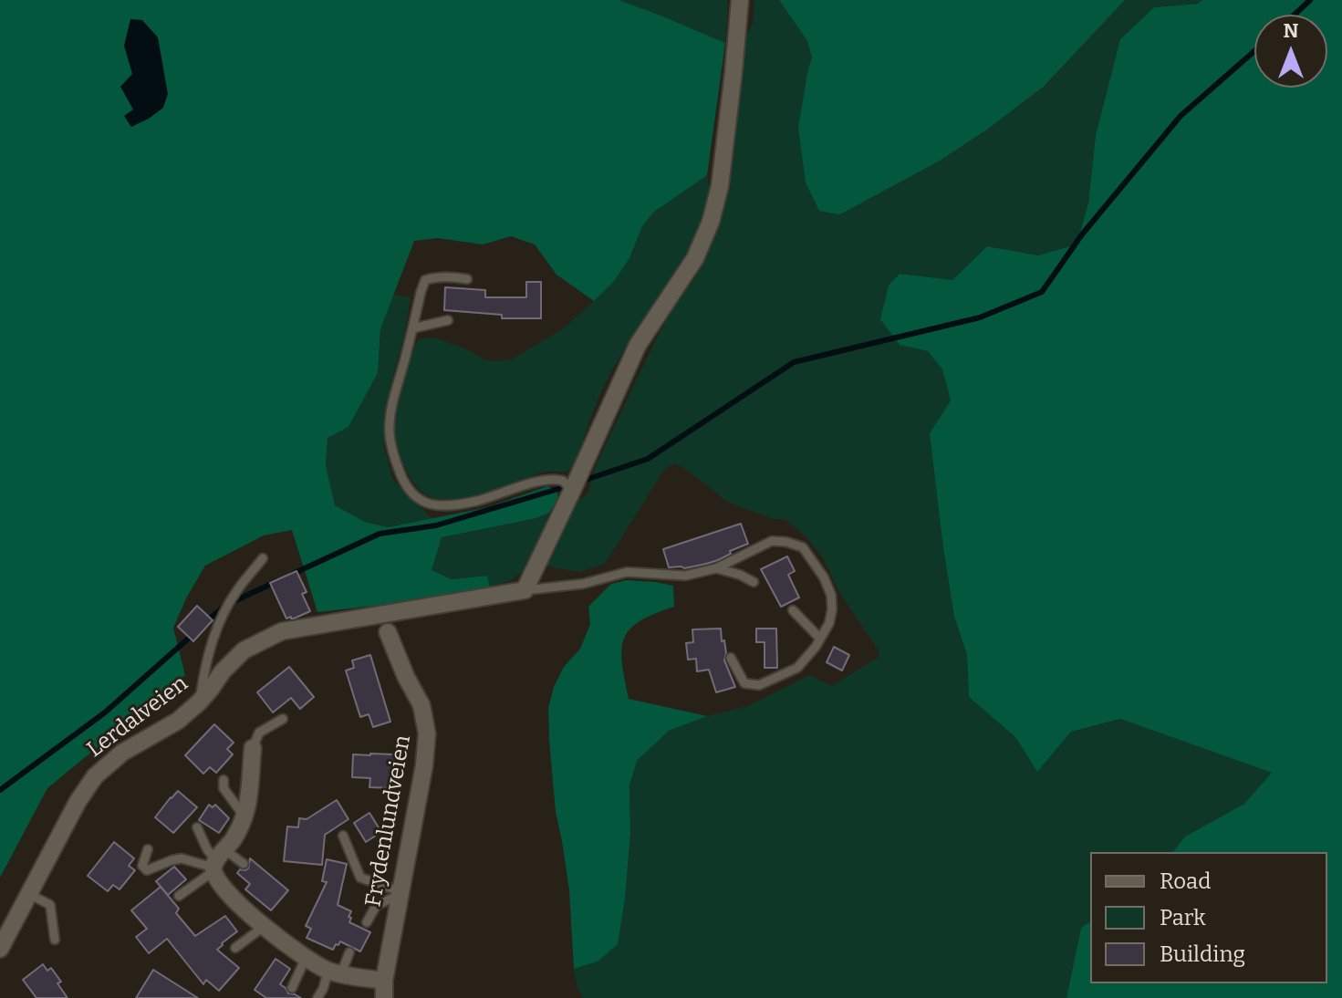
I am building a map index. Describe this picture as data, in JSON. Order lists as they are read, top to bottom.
{
  "streets": {
    "street": ["Lerdalveien", "Frydenlundveien"]
  },
  "legend": ["Road", "Park", "Building"],
  "north": "top"
}
